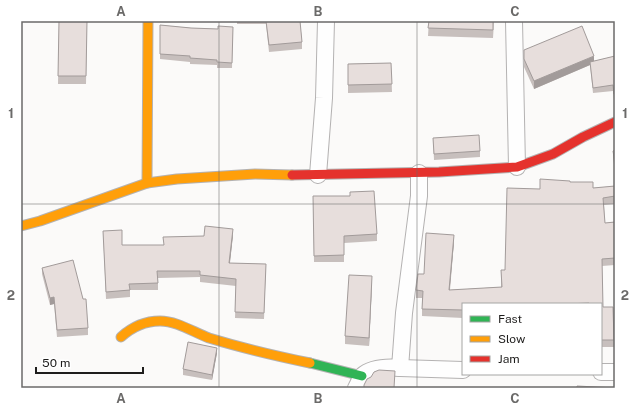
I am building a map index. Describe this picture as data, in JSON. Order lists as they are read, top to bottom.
{
  "legend": ["Fast", "Slow", "Jam"],
  "scale_bar": "50 m",
  "grid": {
    "columns": ["A", "B", "C"],
    "rows": ["1", "2"]
  }
}
